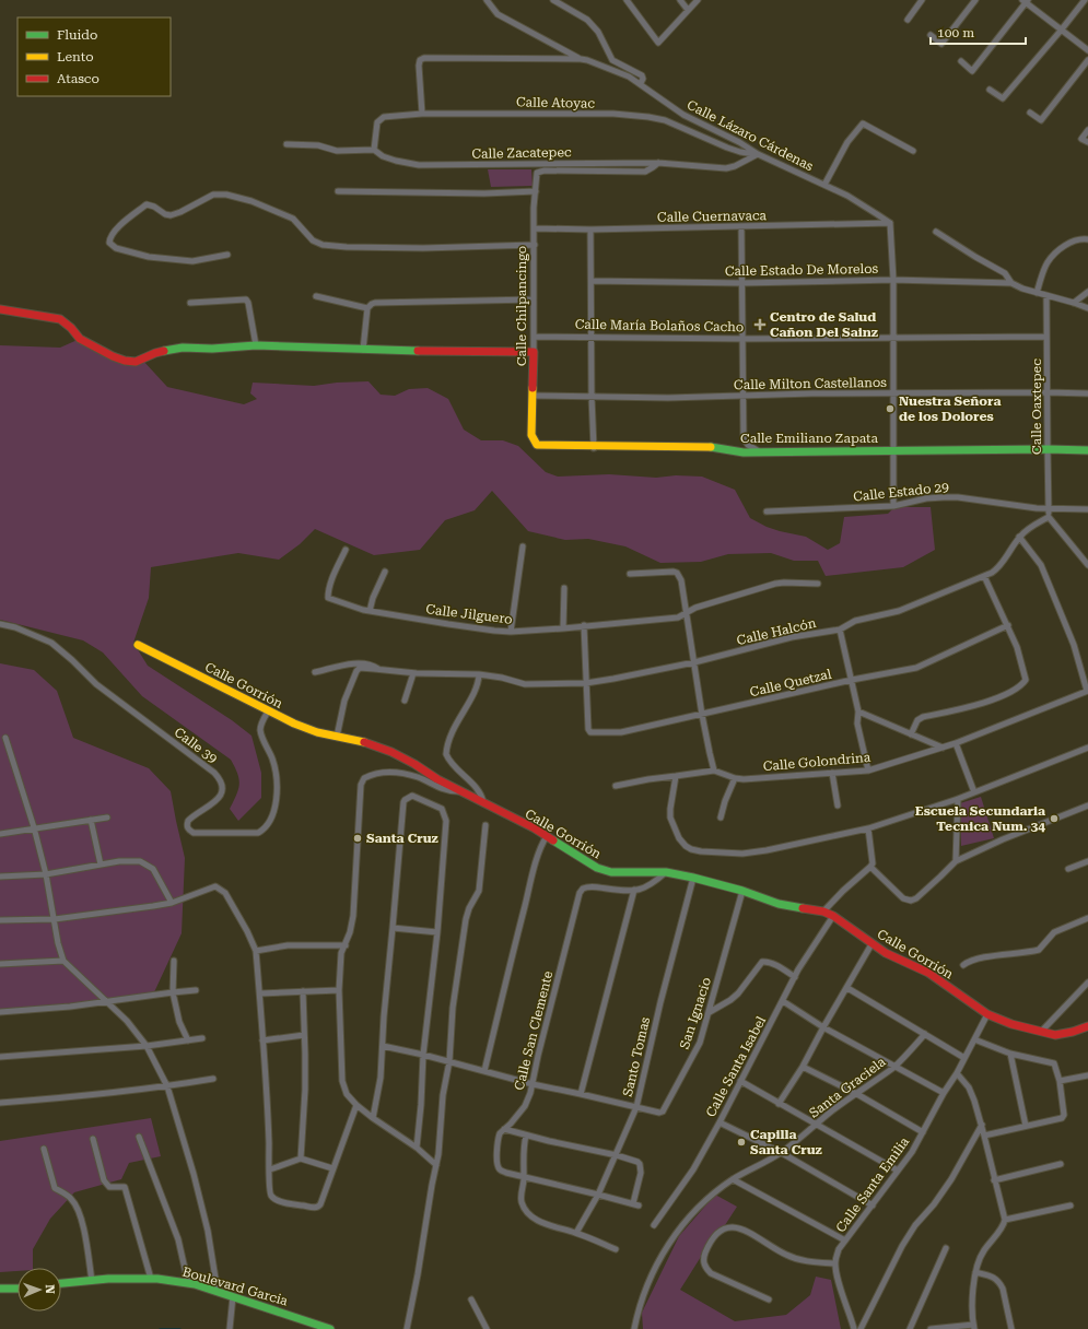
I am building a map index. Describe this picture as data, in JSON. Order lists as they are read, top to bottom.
{
  "streets": {
    "street": [
      "Calle Atoyac",
      "Calle Lázaro Cárdenas",
      "Calle Zacatepec",
      "Calle Cuernavaca",
      "Calle Estado De Morelos",
      "Calle Chilpancingo",
      "Calle María Bolaños Cacho",
      "Calle Milton Castellanos",
      "Calle Oaxtepec",
      "Calle Emiliano Zapata",
      "Calle Estado 29",
      "Calle Jilguero",
      "Calle Halcón",
      "Calle Quetzal",
      "Calle Gorrión",
      "Calle 39",
      "Calle Golondrina",
      "San Ignacio",
      "Calle San Clemente",
      "Santo Tomas",
      "Calle Santa Isabel",
      "Santa Graciela",
      "Calle Santa Emilia",
      "Boulevard Garcia"
    ]
  },
  "crossings": [
    ["Calle Atoyac", "Calle Lázaro Cárdenas"],
    ["Calle Atoyac", "Calle Zacatepec"],
    ["Calle Lázaro Cárdenas", "Calle Zacatepec"],
    ["Calle Lázaro Cárdenas", "Calle Cuernavaca"],
    ["Calle Zacatepec", "Calle Chilpancingo"],
    ["Calle Cuernavaca", "Calle Chilpancingo"],
    ["Calle Chilpancingo", "Calle María Bolaños Cacho"],
    ["Calle Chilpancingo", "Calle Milton Castellanos"],
    ["Calle Chilpancingo", "Calle Emiliano Zapata"],
    ["Calle María Bolaños Cacho", "Calle Oaxtepec"],
    ["Calle Milton Castellanos", "Calle Oaxtepec"],
    ["Calle Oaxtepec", "Calle Emiliano Zapata"],
    ["Calle Oaxtepec", "Calle Estado 29"],
    ["Calle Oaxtepec", "Calle Halcón"],
    ["Calle Halcón", "Calle Quetzal"],
    ["Calle Halcón", "Calle Gorrión"],
    ["Calle Gorrión", "Calle 39"],
    ["Calle Gorrión", "San Ignacio"],
    ["Calle Gorrión", "Calle San Clemente"],
    ["Calle Gorrión", "Santo Tomas"],
    ["Calle Gorrión", "Calle Santa Isabel"],
    ["Calle Gorrión", "Calle Santa Emilia"],
    ["San Ignacio", "Santo Tomas"],
    ["Calle San Clemente", "Santo Tomas"]
  ],
  "places": {
    "health": ["Centro de Salud Cañon Del Sainz"],
    "other": [
      "Nuestra Señora de los Dolores",
      "Escuela Secundaria Tecnica Num. 34",
      "Santa Cruz",
      "Capilla Santa Cruz"
    ]
  },
  "legend": ["Fluido", "Lento", "Atasco"],
  "scale_bar": "100 m",
  "north": "right"
}
